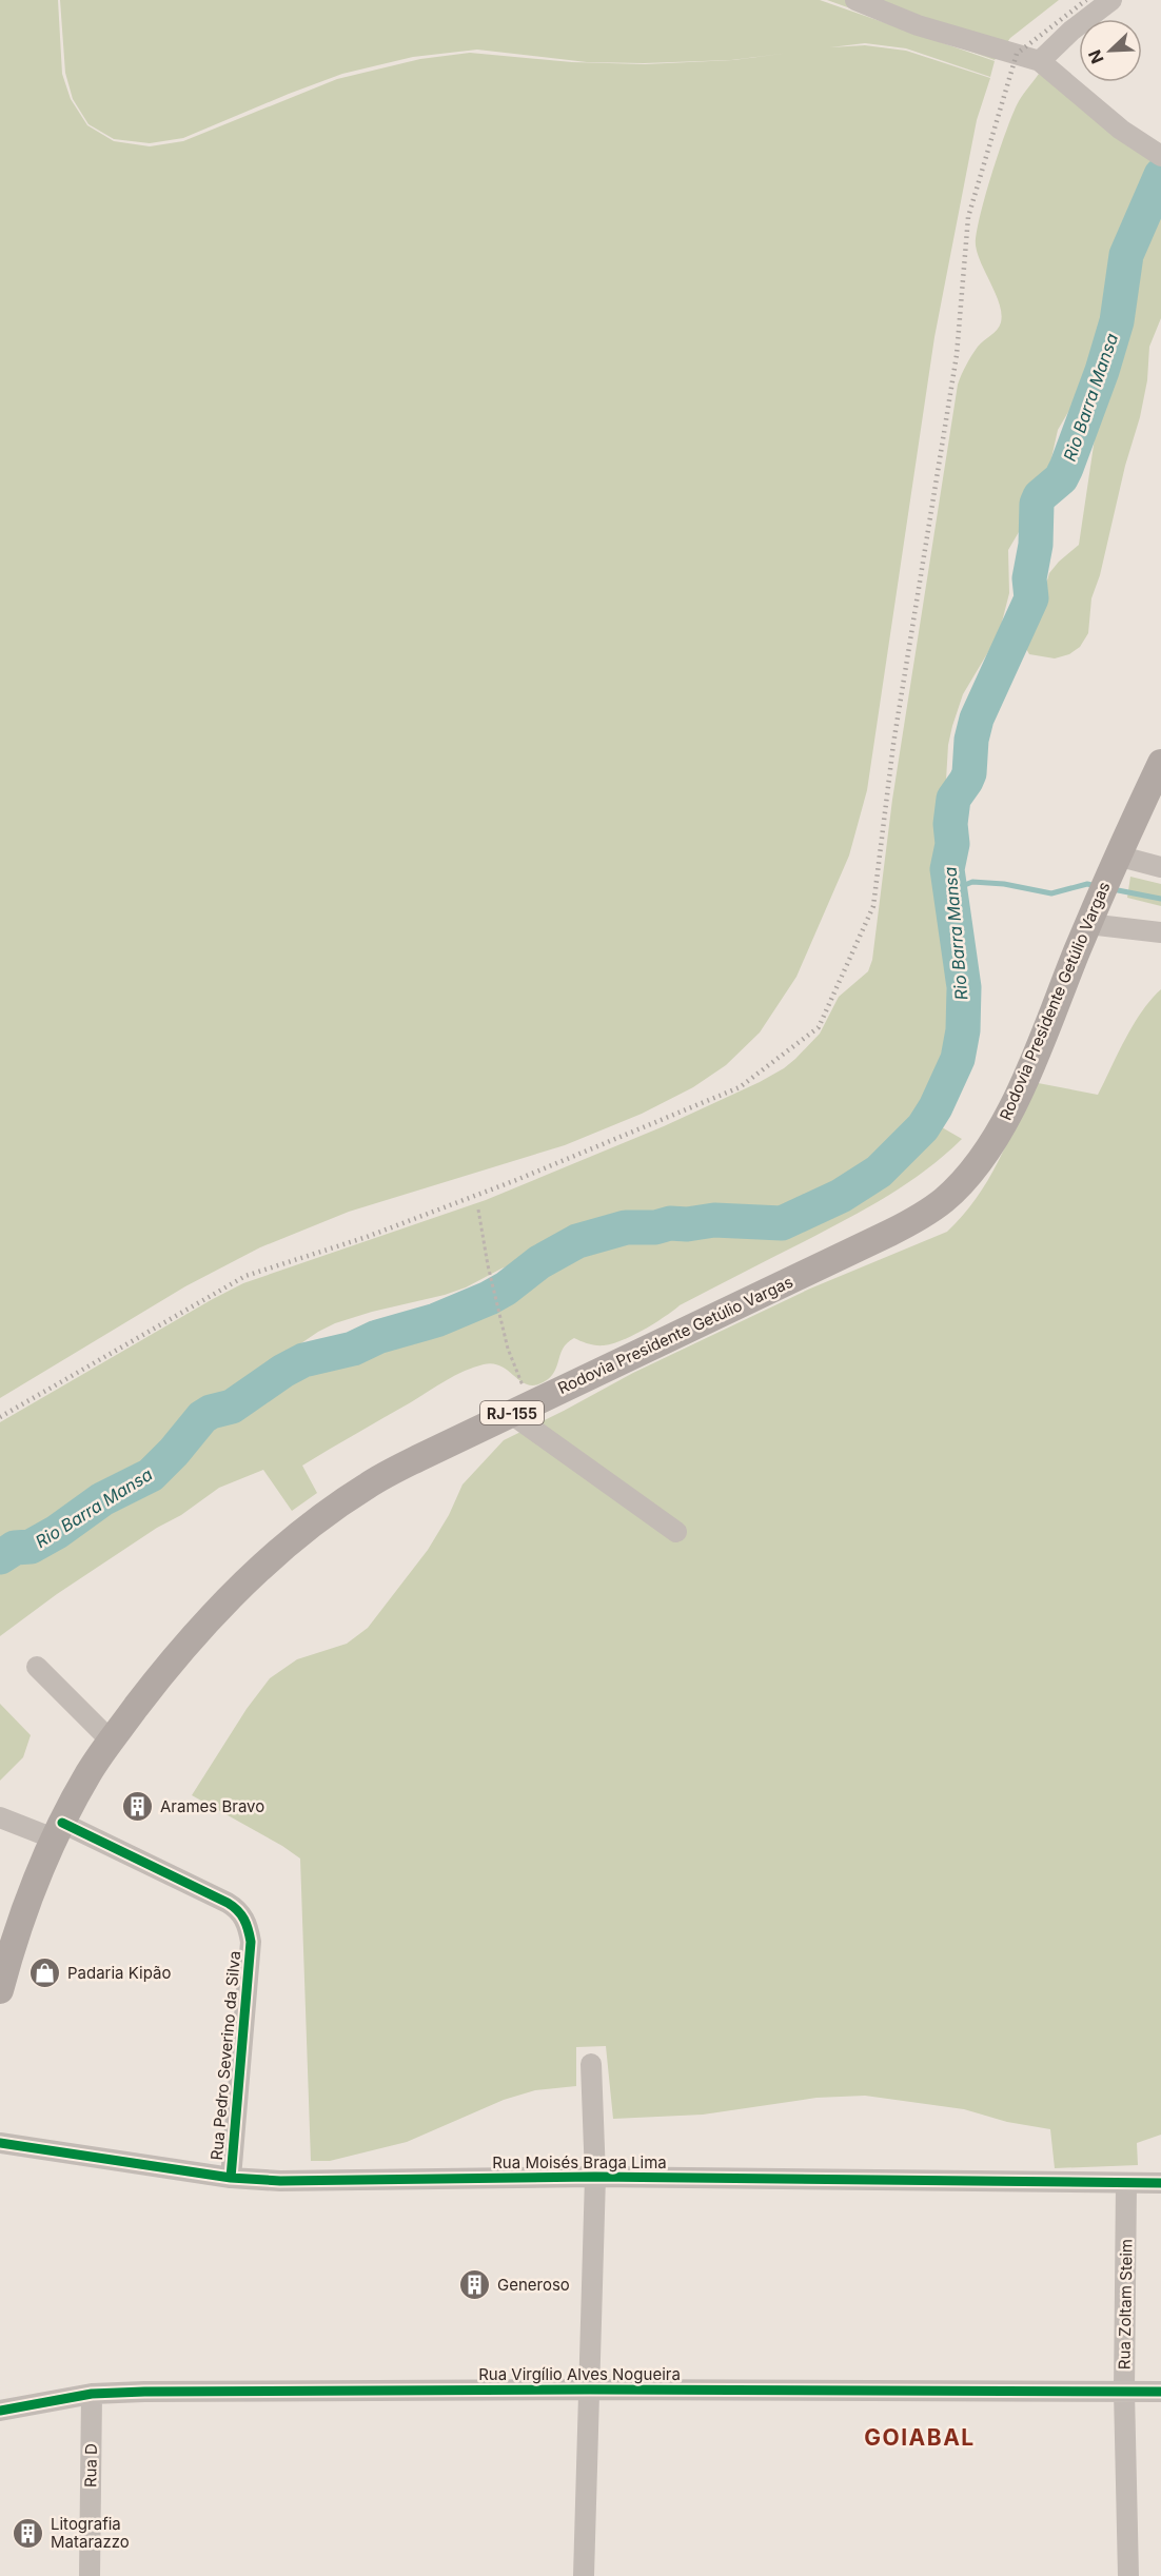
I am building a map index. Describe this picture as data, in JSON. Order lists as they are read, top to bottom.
{
  "streets": {
    "main road": ["Rodovia Presidente Getúlio Vargas", "RJ-155"],
    "street": [
      "Rua Pedro Severino da Silva",
      "Rua Moisés Braga Lima",
      "Rua Zoltam Steim",
      "Rua Virgílio Alves Nogueira",
      "Rua D"
    ]
  },
  "crossings": [
    ["Rodovia Presidente Getúlio Vargas", "Rua Pedro Severino da Silva"],
    ["Rua Pedro Severino da Silva", "Rua Moisés Braga Lima"],
    ["Rua Moisés Braga Lima", "Rua Zoltam Steim"],
    ["Rua Zoltam Steim", "Rua Virgílio Alves Nogueira"],
    ["Rua Virgílio Alves Nogueira", "Rua D"]
  ],
  "districts": ["GOIABAL"],
  "water": ["Rio Barra Mansa"],
  "places": {
    "building": ["Arames Bravo", "Generoso", "Litografia Matarazzo"],
    "shop": ["Padaria Kipão"]
  },
  "north": "bottom left"
}
